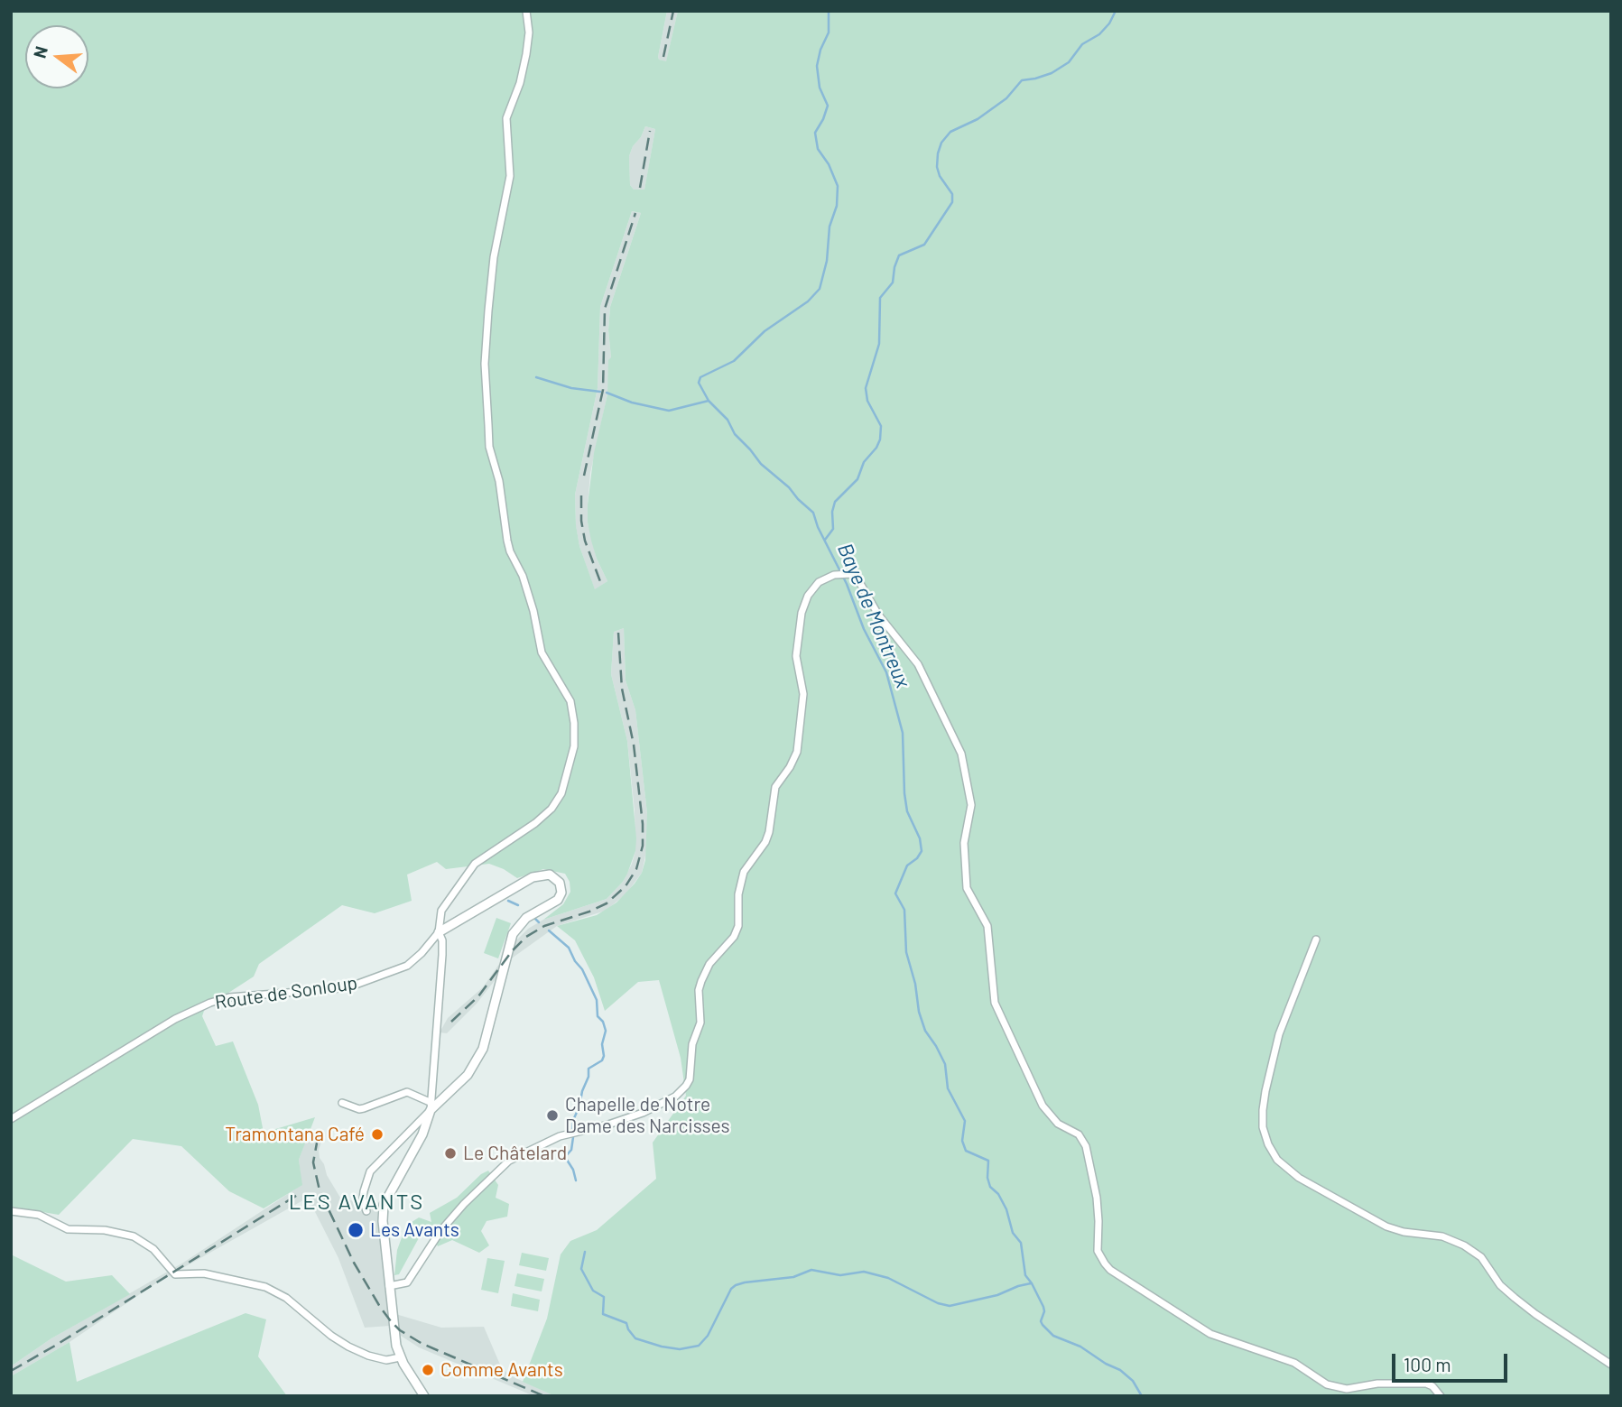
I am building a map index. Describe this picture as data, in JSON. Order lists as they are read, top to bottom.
{
  "streets": {
    "street": ["Route de Sonloup"]
  },
  "districts": ["LES AVANTS"],
  "water": ["Baye de Montreux"],
  "places": [
    "Chapelle de Notre Dame des Narcisses",
    "Tramontana Café",
    "Le Châtelard",
    "Les Avants",
    "Comme Avants"
  ],
  "scale_bar": "100 m",
  "north": "left"
}
